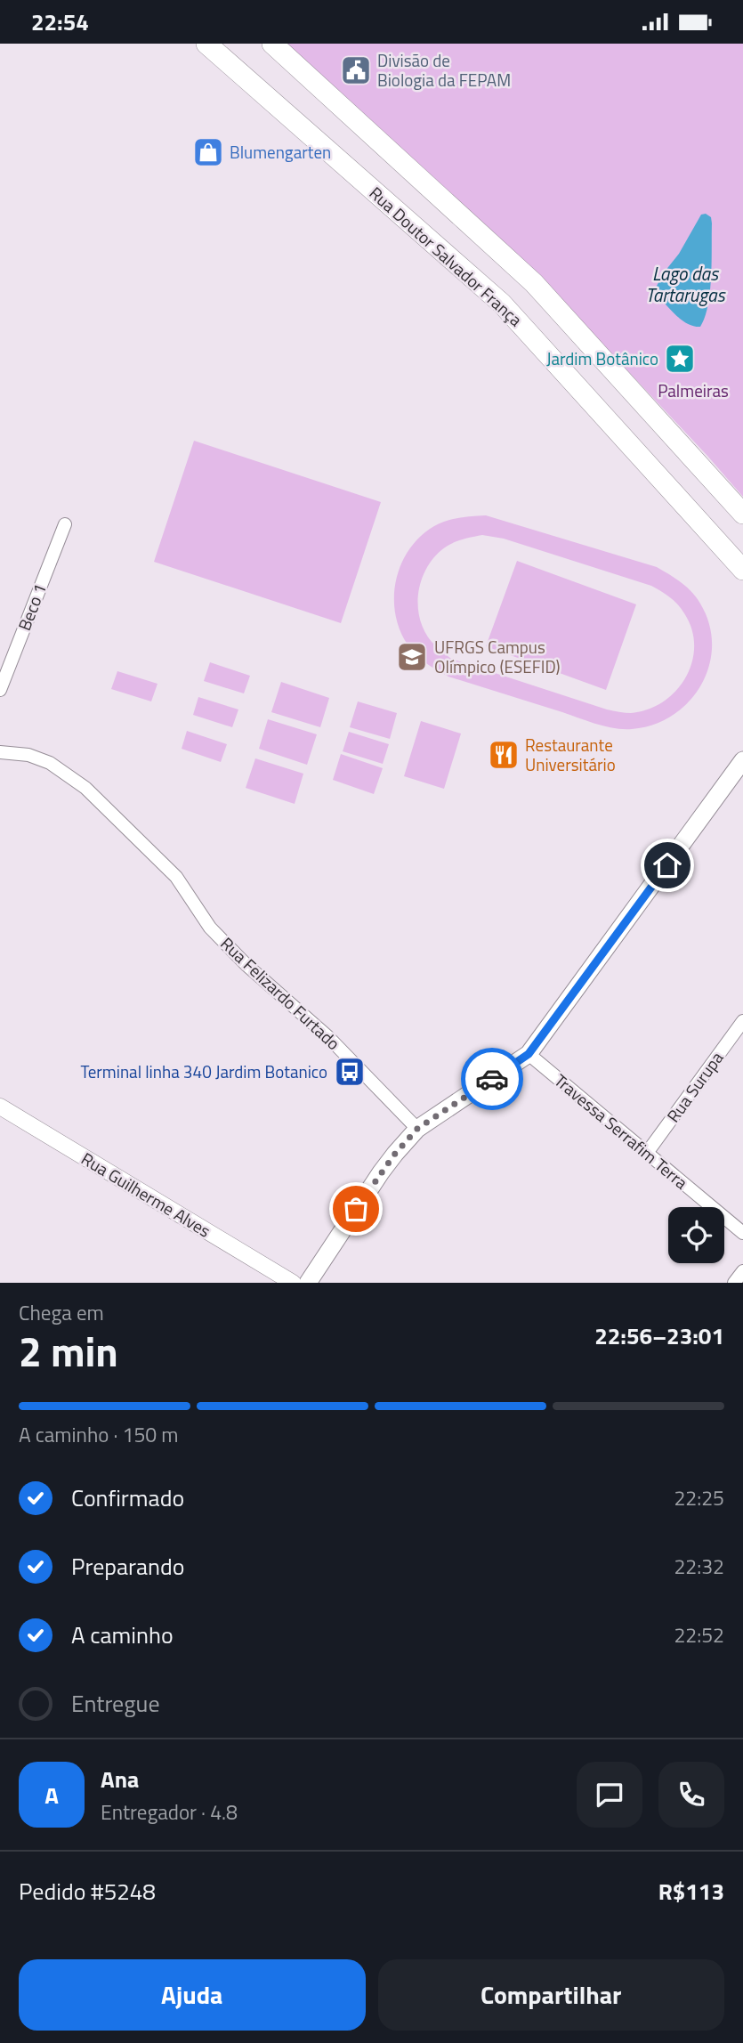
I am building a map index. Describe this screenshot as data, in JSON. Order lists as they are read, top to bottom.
{
  "streets": {
    "main road": ["Rua Doutor Salvador França"],
    "street": [
      "Beco 1",
      "Rua Felizardo Furtado",
      "Rua Surupa",
      "Travessa Serrafim Terra",
      "Rua Guilherme Alves"
    ]
  },
  "crossings": [
    ["Rua Surupa", "Travessa Serrafim Terra"]
  ],
  "water": ["Lago das Tartarugas"],
  "parks": ["Palmeiras"],
  "places": {
    "public building": ["Divisão de Biologia da FEPAM"],
    "shop": ["Blumengarten"],
    "place": ["Jardim Botânico"],
    "school or university": ["UFRGS Campus Olímpico (ESEFID)"],
    "restaurant": ["Restaurante Universitário"],
    "bus stop": ["Terminal linha 340 Jardim Botanico"]
  },
  "page": {
    "status": "22:54",
    "heading": ["2 min", "Chega em", "22:56–23:01"],
    "panel": [
      "Ana",
      "Entregador · 4.8",
      "Pedido #5248",
      "R$113"
    ],
    "bar": "A caminho · 150 m",
    "list": [
      ["Confirmado", "22:25"],
      ["Preparando", "22:32"],
      ["A caminho", "22:52"],
      "Entregue"
    ],
    "round": "A",
    "buttons": ["Ajuda", "Compartilhar"]
  }
}
